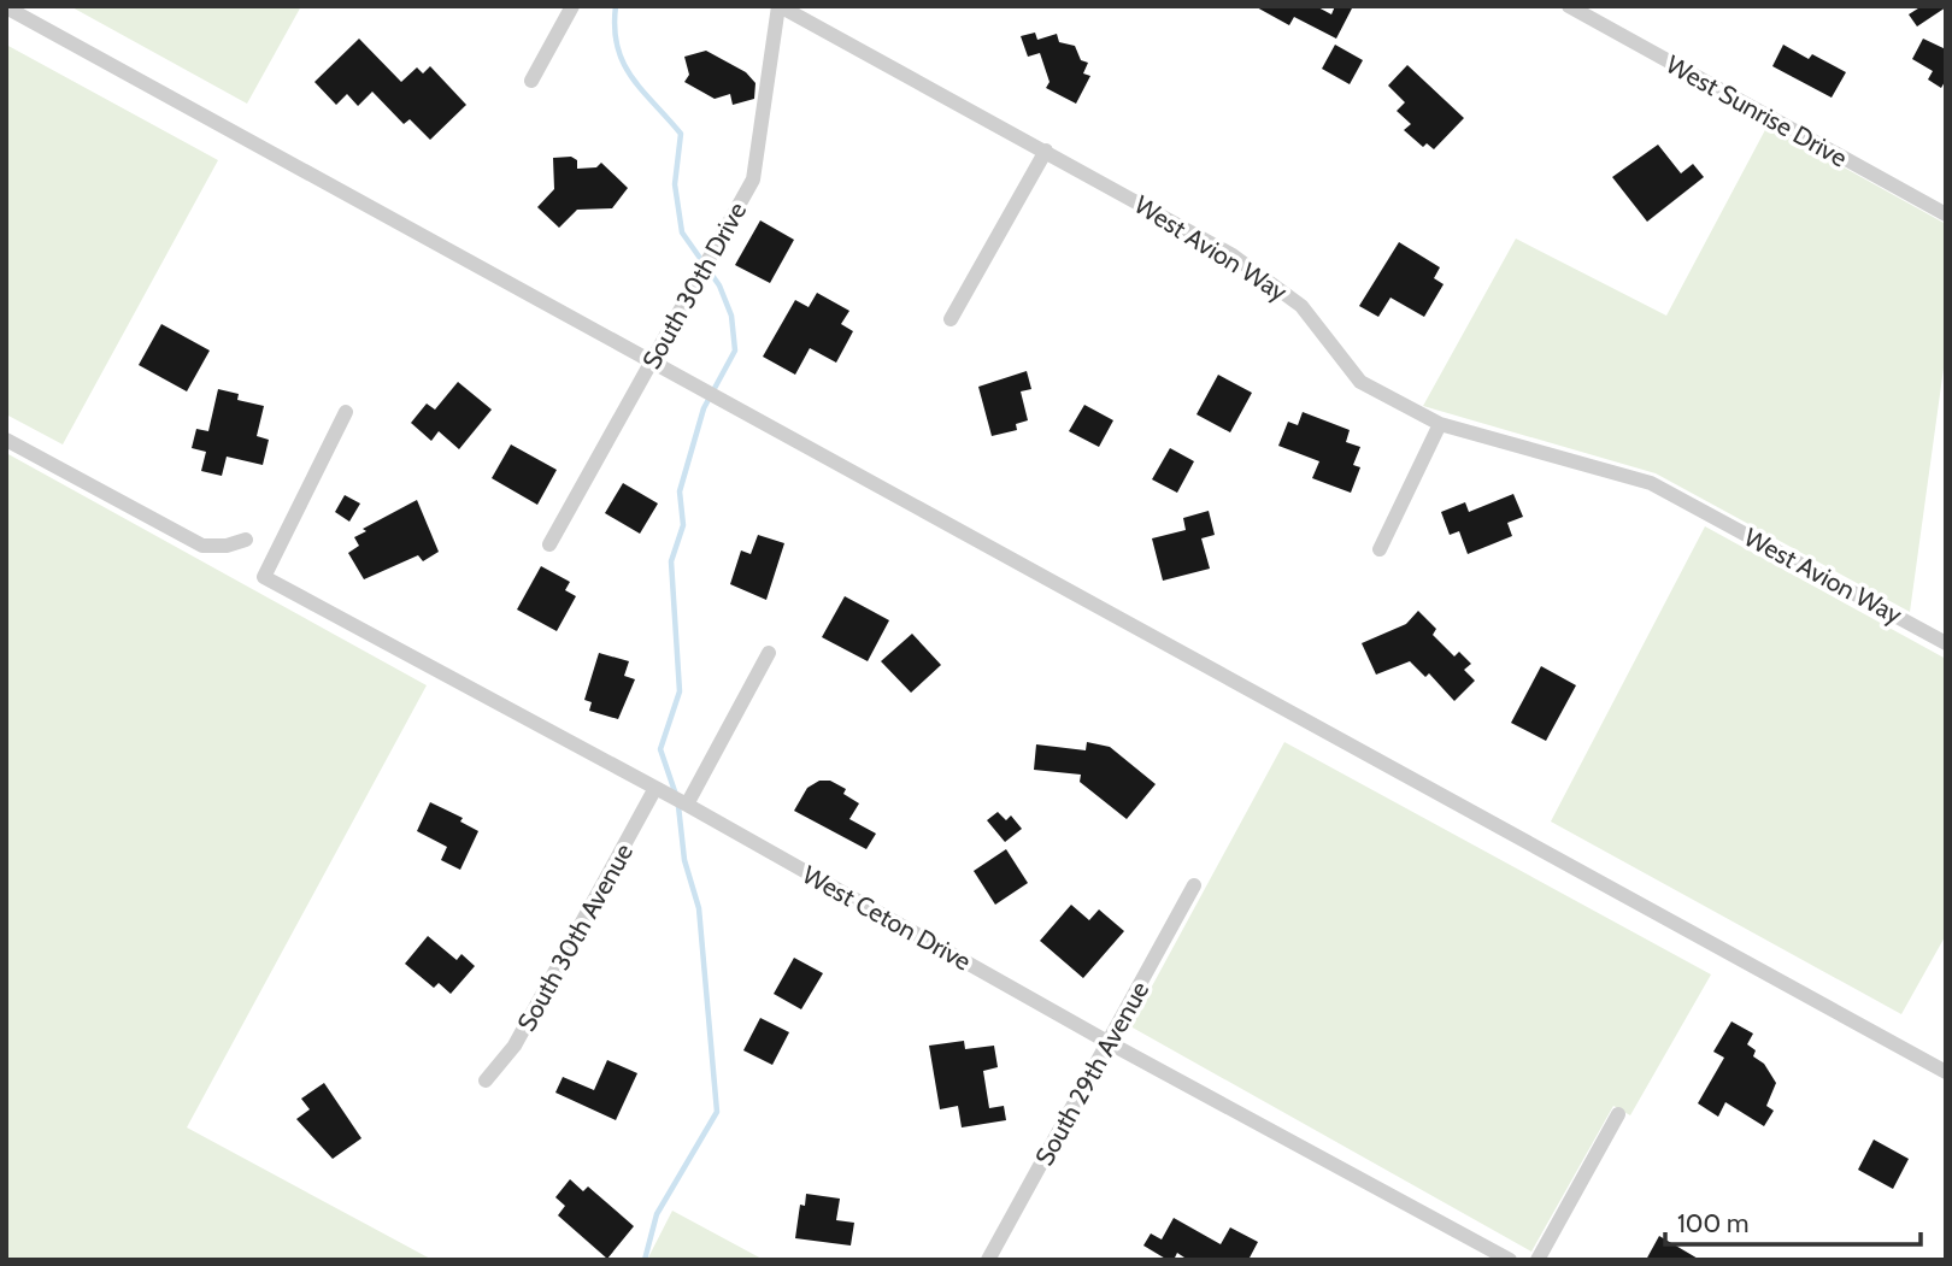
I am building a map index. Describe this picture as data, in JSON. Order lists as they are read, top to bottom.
{
  "streets": {
    "street": [
      "West Sunrise Drive",
      "West Avion Way",
      "South 30th Drive",
      "West Ceton Drive",
      "South 30th Avenue",
      "South 29th Avenue"
    ]
  },
  "crossings": [
    ["West Avion Way", "South 30th Drive"],
    ["West Ceton Drive", "South 30th Avenue"],
    ["West Ceton Drive", "South 29th Avenue"]
  ],
  "scale_bar": "100 m"
}
